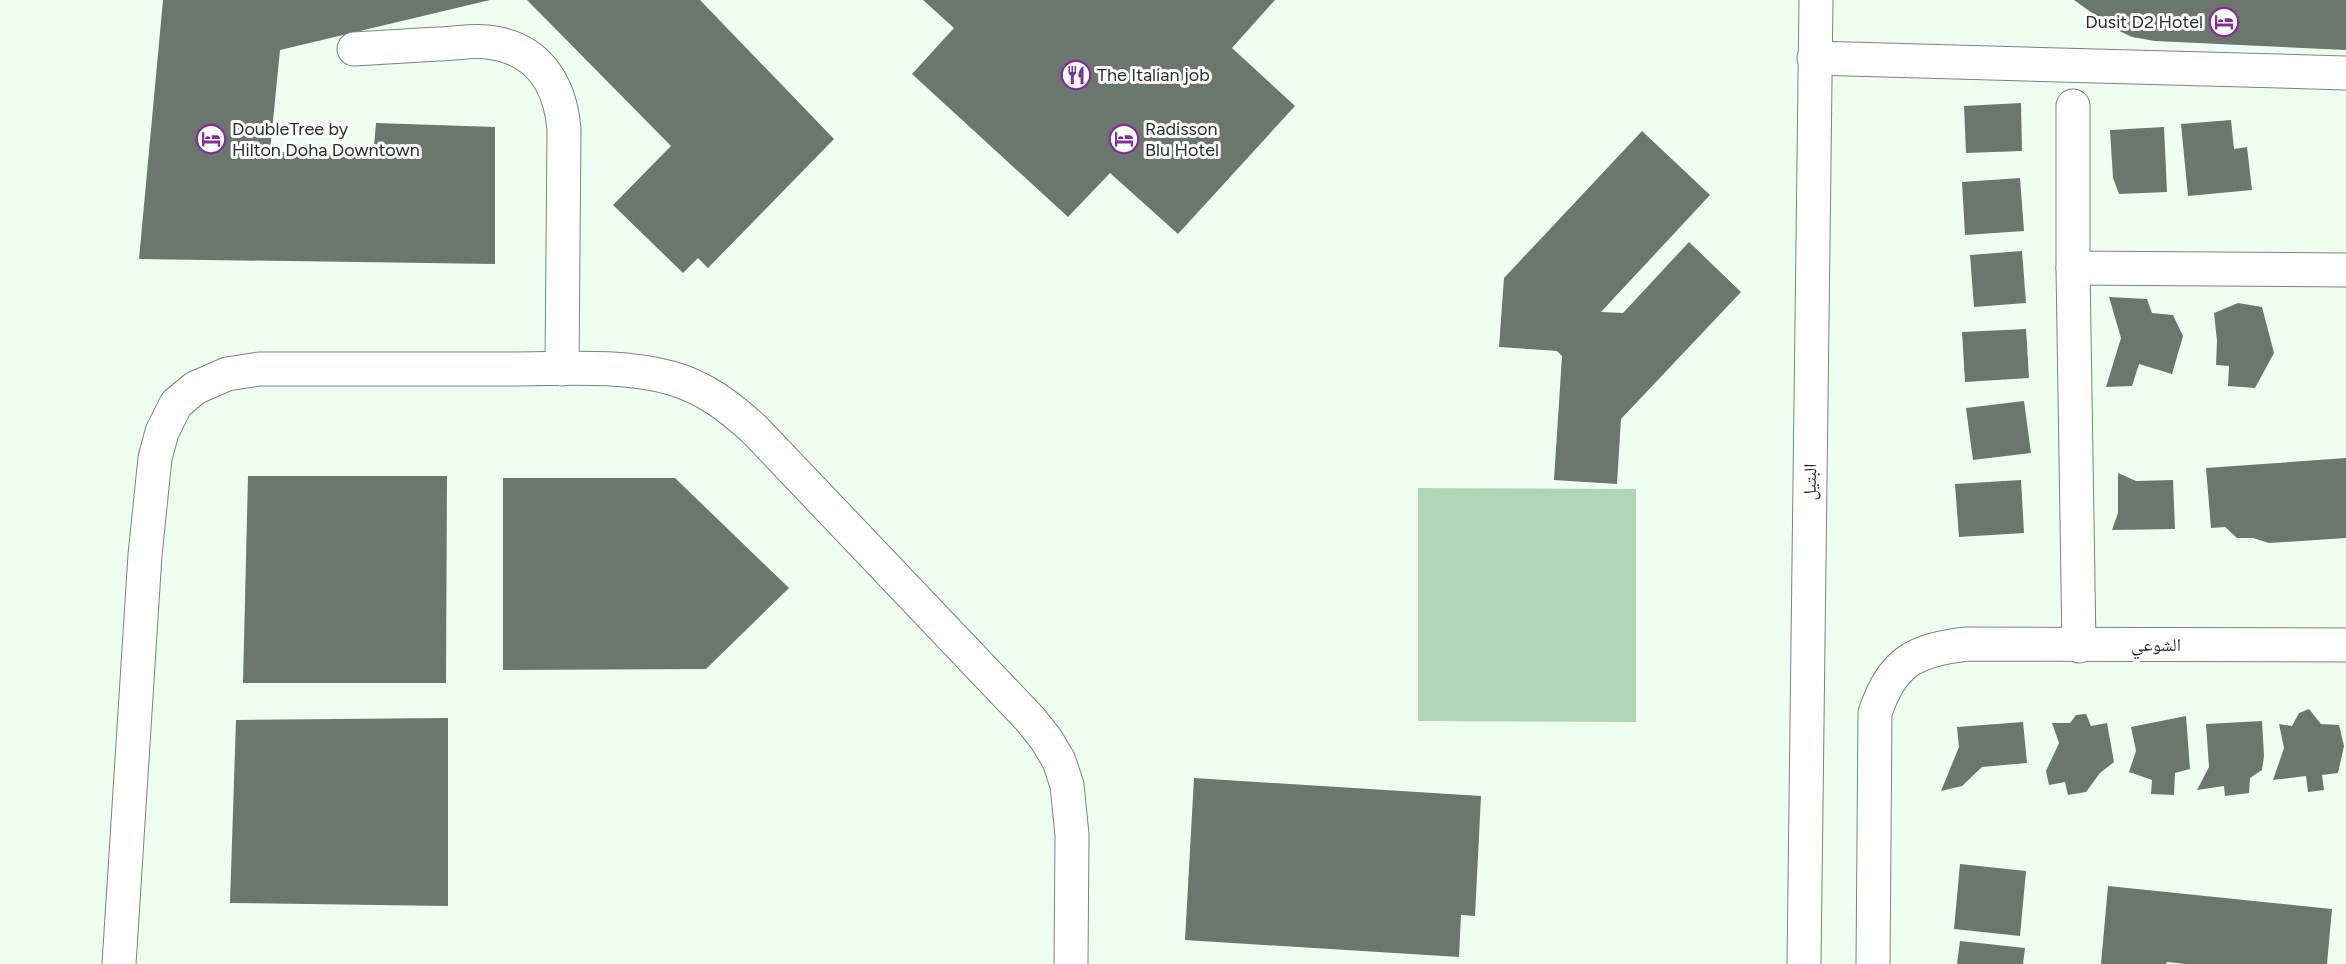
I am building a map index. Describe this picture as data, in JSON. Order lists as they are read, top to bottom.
{
  "streets": {
    "street": ["البتيل", "الشوعي"]
  },
  "places": {
    "hotel": ["Dusit D2 Hotel", "DoubleTree by Hilton Doha Downtown", "Radisson Blu Hotel"],
    "restaurant": ["The Italian job"]
  }
}
